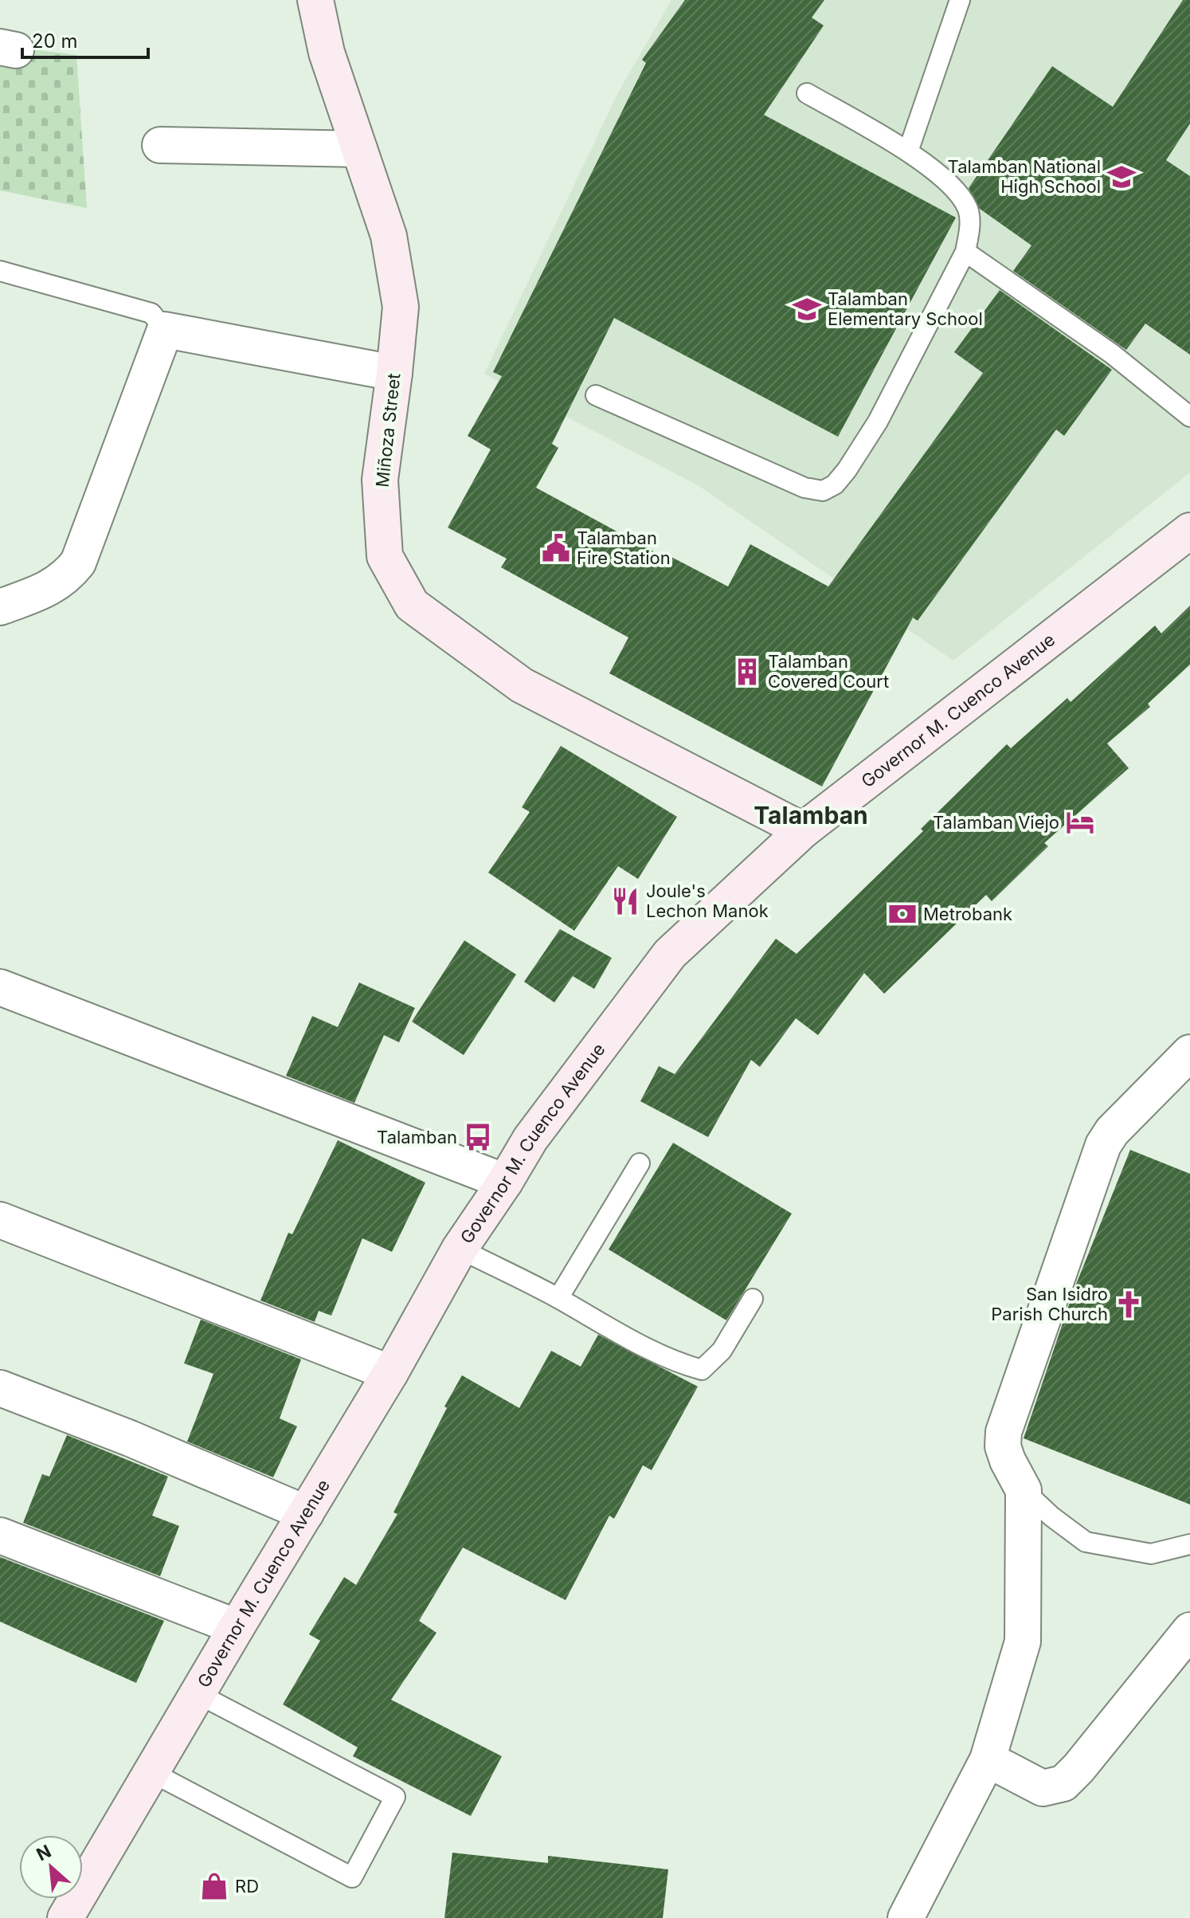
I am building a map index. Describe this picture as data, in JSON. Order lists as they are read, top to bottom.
{
  "streets": {
    "main road": ["Miñoza Street", "Governor M. Cuenco Avenue"]
  },
  "crossings": [
    ["Miñoza Street", "Governor M. Cuenco Avenue"]
  ],
  "districts": ["Talamban"],
  "places": {
    "school or university": ["Talamban National High School", "Talamban Elementary School"],
    "public building": ["Talamban Fire Station"],
    "building": ["Talamban Covered Court"],
    "hotel": ["Talamban Viejo"],
    "restaurant": ["Joule's Lechon Manok"],
    "bank": ["Metrobank"],
    "bus stop": ["Talamban"],
    "church": ["San Isidro Parish Church"],
    "shop": ["RD"]
  },
  "scale_bar": "20 m",
  "north": "top left"
}
